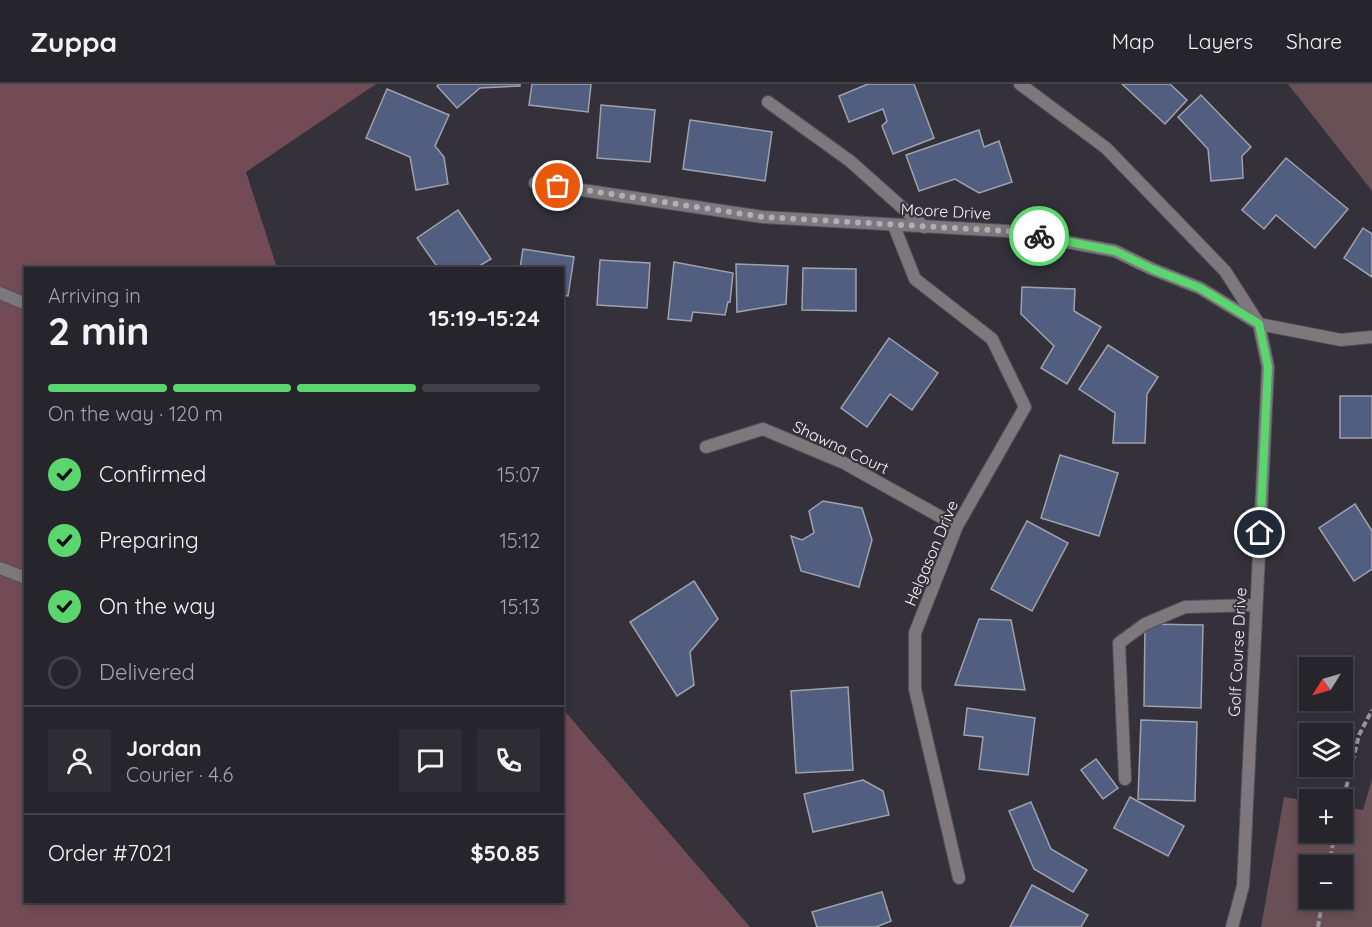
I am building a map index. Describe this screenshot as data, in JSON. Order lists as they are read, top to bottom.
{
  "streets": {
    "street": [
      "Moore Drive",
      "Shawna Court",
      "Helgason Drive",
      "Golf Course Drive"
    ]
  },
  "crossings": [
    ["Moore Drive", "Helgason Drive"],
    ["Moore Drive", "Golf Course Drive"],
    ["Shawna Court", "Helgason Drive"]
  ],
  "north": "bottom left",
  "page": {
    "header": "Zuppa",
    "nav": ["Map", "Layers", "Share"],
    "heading": ["2 min", "Arriving in", "15:19–15:24"],
    "panel": [
      "Jordan",
      "Courier · 4.6",
      "Order #7021",
      "$50.85"
    ],
    "bar": "On the way · 120 m",
    "list": [
      ["Confirmed", "15:07"],
      ["Preparing", "15:12"],
      ["On the way", "15:13"],
      "Delivered"
    ],
    "map_buttons": ["+", "−"]
  }
}
